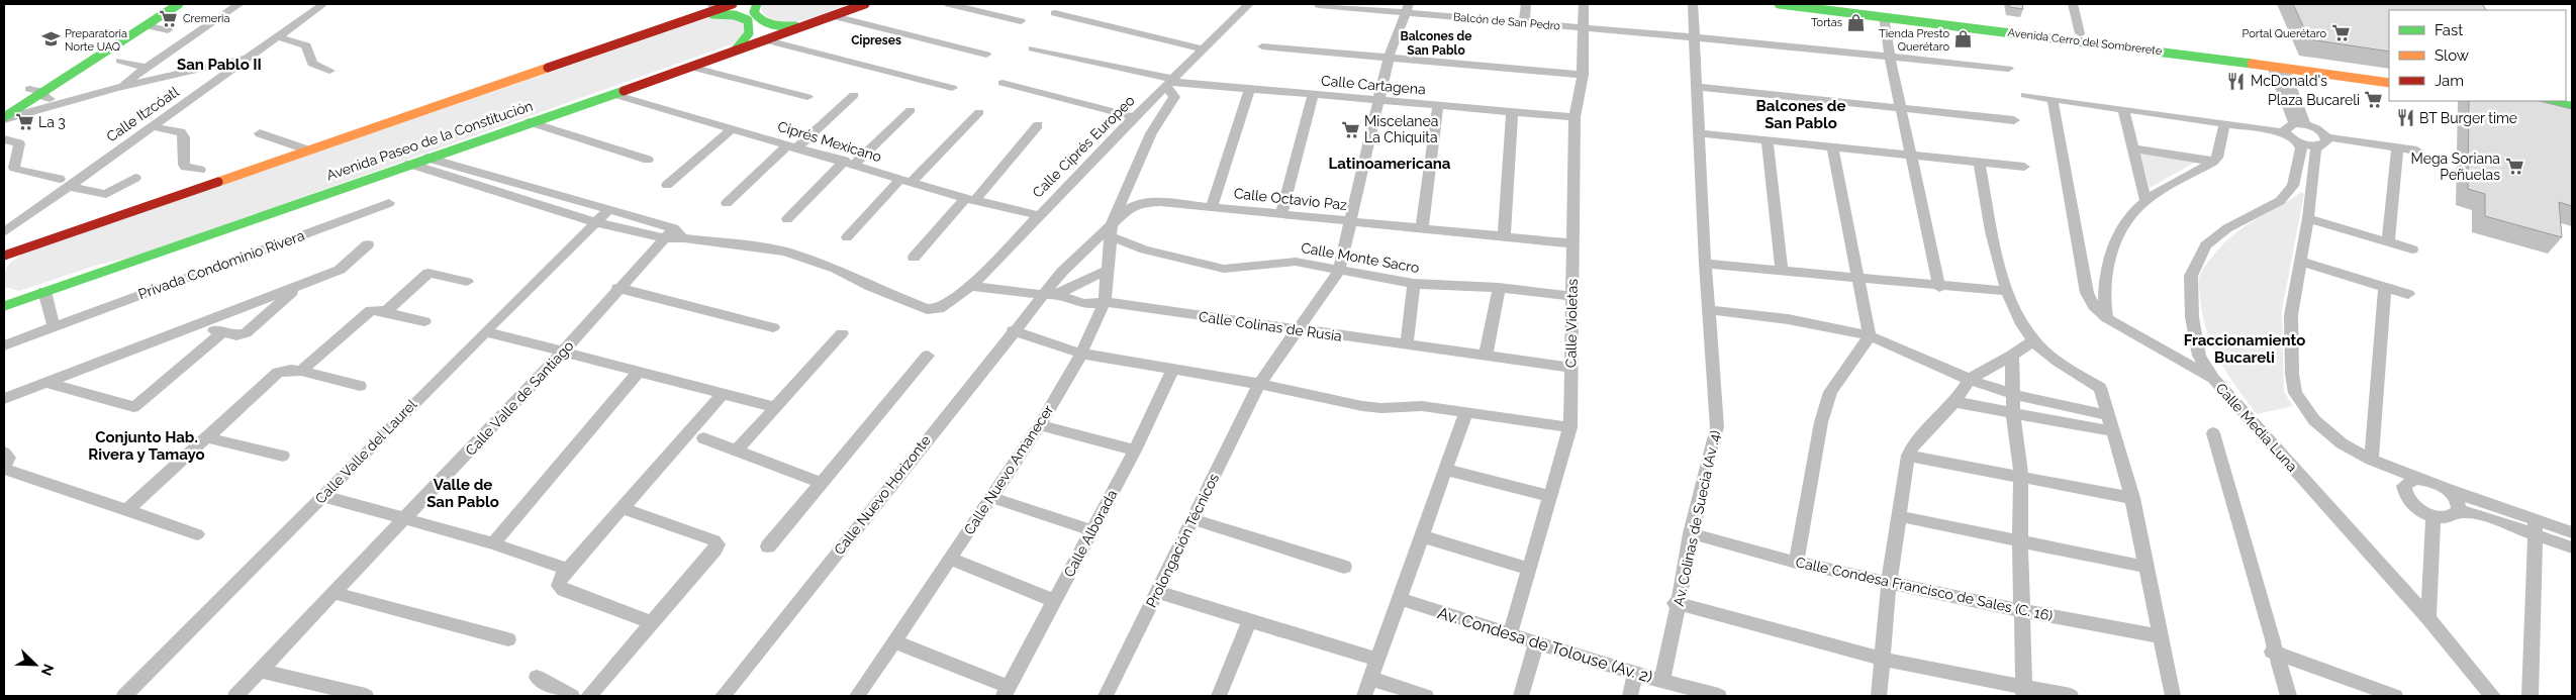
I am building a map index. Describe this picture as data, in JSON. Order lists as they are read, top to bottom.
{
  "streets": {
    "street": [
      "Balcón de San Pedro",
      "Avenida Cerro del Sombrerete",
      "Calle Cartagena",
      "Calle Itzcóatl",
      "Avenida Paseo de la Constitución",
      "Ciprés Mexicano",
      "Calle Ciprés Europeo",
      "Calle Octavio Paz",
      "Calle Monte Sacro",
      "Privada Condominio Rivera",
      "Calle Violetas",
      "Calle Colinas de Rusia",
      "Calle Valle de Santiago",
      "Calle Media Luna",
      "Calle Valle del Laurel",
      "Calle Nuevo Amanecer",
      "Calle Nuevo Horizonte",
      "Av. Colinas de Suecia (Av .4)",
      "Calle Alborada",
      "Prolongación Técnicos",
      "Calle Condesa Francisco de Sales (C. 16)",
      "Av. Condesa de Tolouse (Av. 2)"
    ]
  },
  "crossings": [
    ["Balcón de San Pedro", "Calle Violetas"],
    ["Balcón de San Pedro", "Av. Colinas de Suecia (Av .4)"],
    ["Calle Cartagena", "Calle Ciprés Europeo"],
    ["Calle Cartagena", "Calle Violetas"],
    ["Avenida Paseo de la Constitución", "Ciprés Mexicano"],
    ["Ciprés Mexicano", "Calle Ciprés Europeo"],
    ["Calle Ciprés Europeo", "Calle Colinas de Rusia"],
    ["Calle Ciprés Europeo", "Calle Valle de Santiago"],
    ["Calle Octavio Paz", "Calle Monte Sacro"],
    ["Calle Octavio Paz", "Calle Violetas"],
    ["Calle Octavio Paz", "Calle Colinas de Rusia"],
    ["Calle Octavio Paz", "Calle Nuevo Amanecer"],
    ["Calle Octavio Paz", "Calle Nuevo Horizonte"],
    ["Calle Monte Sacro", "Calle Violetas"],
    ["Calle Monte Sacro", "Calle Nuevo Amanecer"],
    ["Calle Monte Sacro", "Prolongación Técnicos"],
    ["Calle Violetas", "Calle Colinas de Rusia"],
    ["Calle Violetas", "Av. Condesa de Tolouse (Av. 2)"],
    ["Calle Colinas de Rusia", "Calle Nuevo Amanecer"],
    ["Calle Colinas de Rusia", "Calle Nuevo Horizonte"],
    ["Calle Colinas de Rusia", "Prolongación Técnicos"],
    ["Av. Colinas de Suecia (Av .4)", "Calle Condesa Francisco de Sales (C. 16)"],
    ["Av. Colinas de Suecia (Av .4)", "Av. Condesa de Tolouse (Av. 2)"]
  ],
  "districts": [
    "Balcones de San Pablo",
    "Cipreses",
    "San Pablo II",
    "Balcones de San Pablo",
    "Latinoamericana",
    "Fraccionamiento Bucareli",
    "Conjunto Hab. Rivera y Tamayo",
    "Valle de San Pablo"
  ],
  "places": {
    "supermarket": [
      "Cremeria",
      "Portal Querétaro",
      "Plaza Bucareli",
      "La 3",
      "Miscelanea La Chiquita",
      "Mega Soriana Peñuelas"
    ],
    "shop": ["Tortas", "Tienda Presto Querétaro"],
    "school or university": ["Preparatoria Norte UAQ"],
    "restaurant": ["McDonald's", "BT Burger time"]
  },
  "legend": ["Fast", "Slow", "Jam"],
  "north": "bottom right"
}
